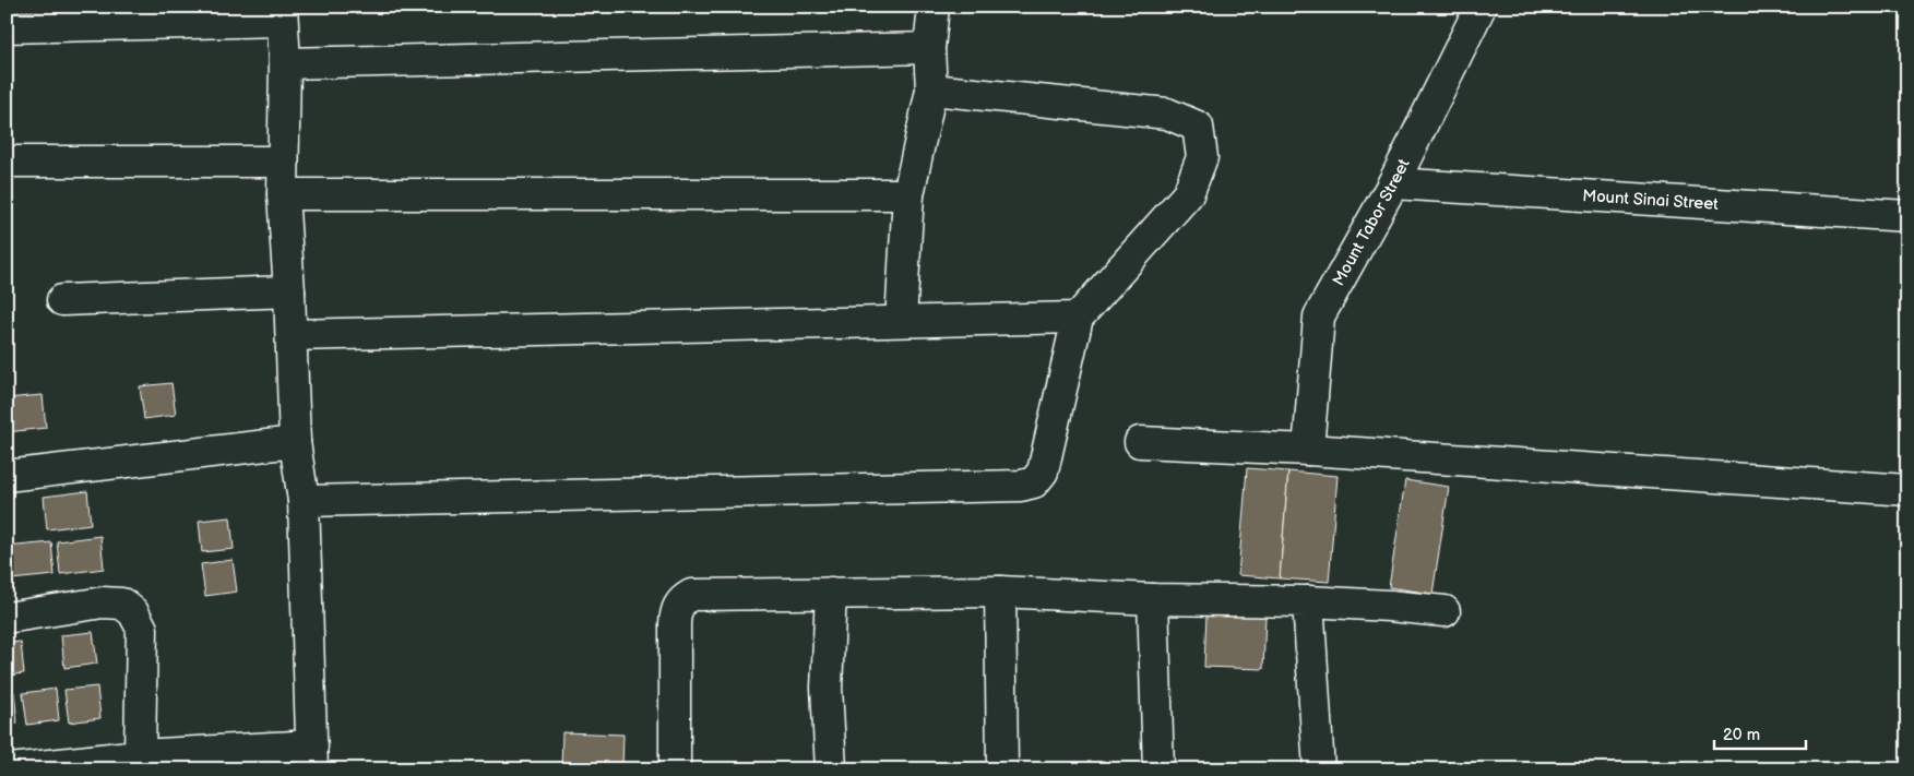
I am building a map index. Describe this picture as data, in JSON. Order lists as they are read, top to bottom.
{
  "streets": {
    "street": ["Mount Sinai Street", "Mount Tabor Street"]
  },
  "crossings": [
    ["Mount Sinai Street", "Mount Tabor Street"]
  ],
  "scale_bar": "20 m"
}
